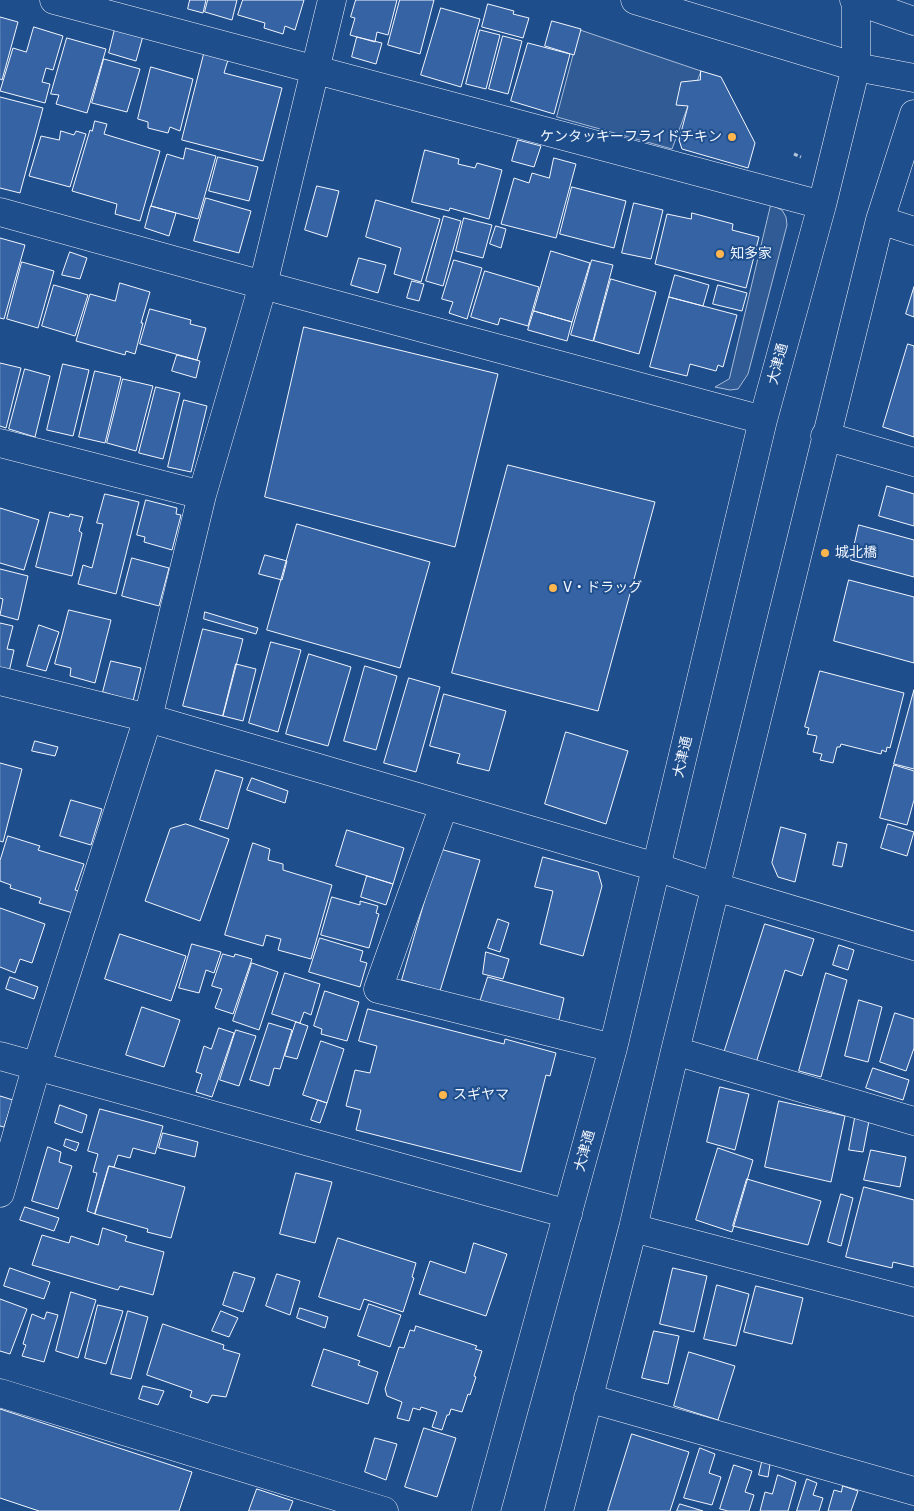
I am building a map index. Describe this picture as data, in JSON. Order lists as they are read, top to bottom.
{
  "streets": {
    "street": ["大津通"]
  },
  "places": [
    "ケンタッキーフライドチキン",
    "知多家",
    "城北橋",
    "V・ドラッグ",
    "スギヤマ"
  ]
}
